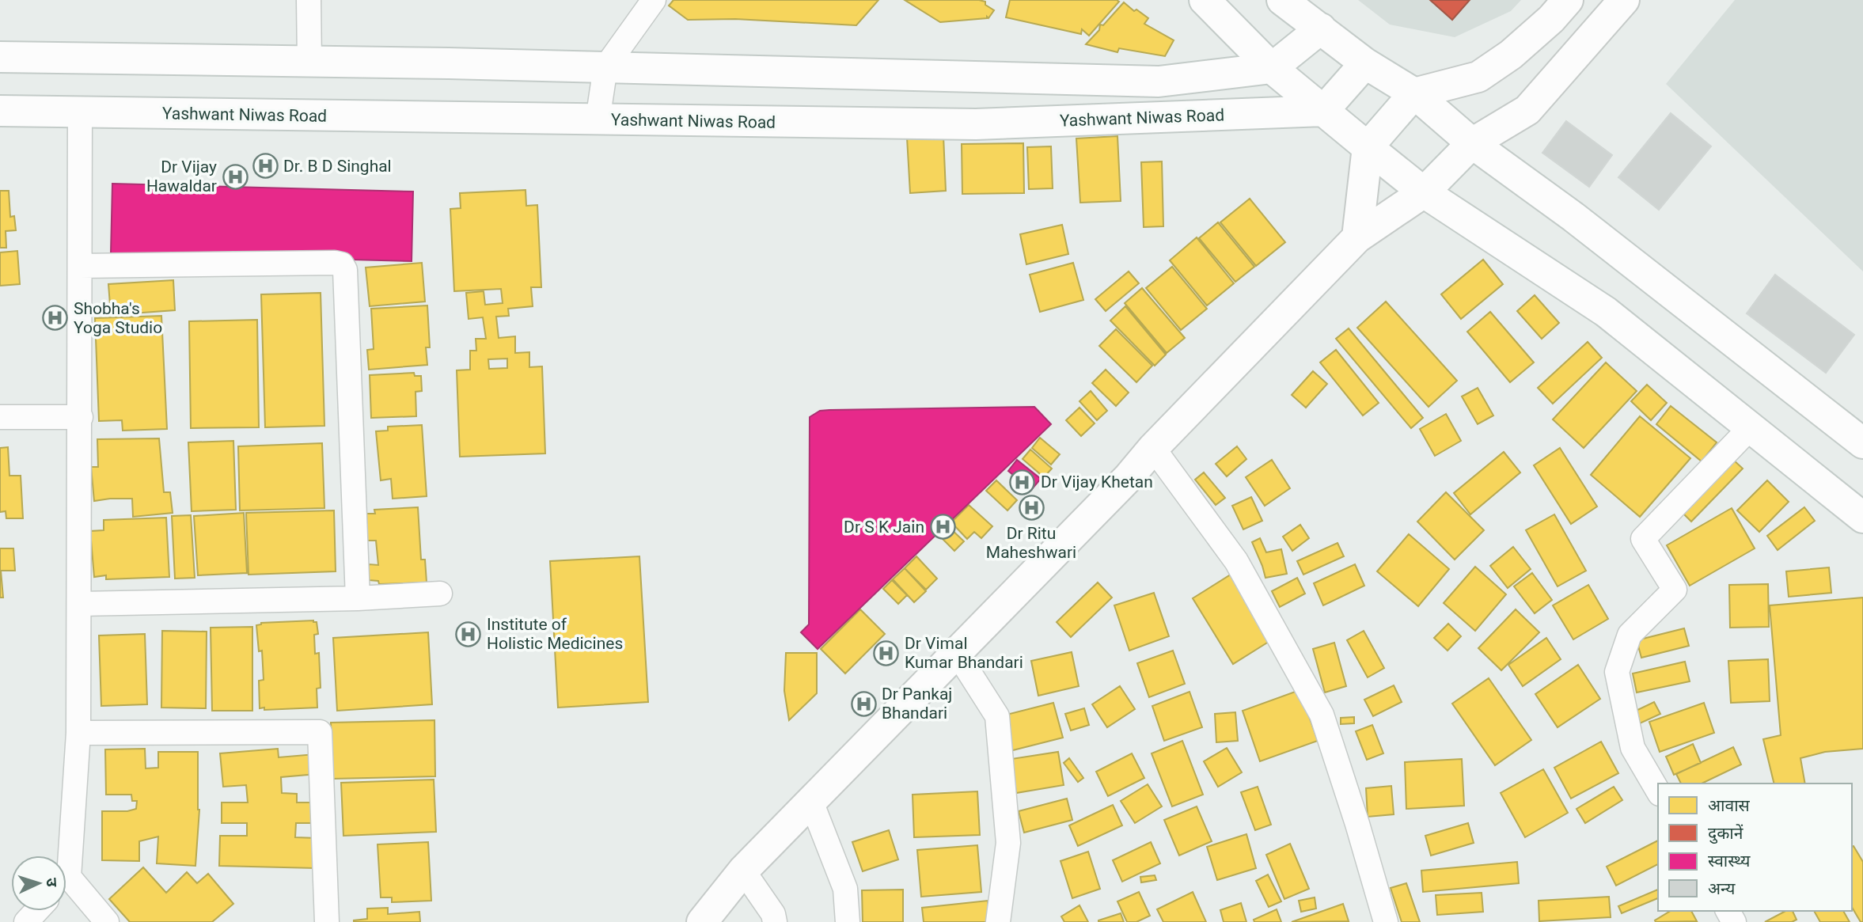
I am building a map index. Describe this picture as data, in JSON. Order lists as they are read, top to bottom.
{
  "streets": {
    "main road": ["Yashwant Niwas Road"]
  },
  "places": {
    "hospital": [
      "Dr. B D Singhal",
      "Dr Vijay Hawaldar",
      "Shobha's Yoga Studio",
      "Dr Vijay Khetan",
      "Dr Ritu Maheshwari",
      "Dr S K Jain",
      "Institute of Holistic Medicines",
      "Dr Vimal Kumar Bhandari",
      "Dr Pankaj Bhandari"
    ]
  },
  "legend": [
    "आवास",
    "दुकानें",
    "स्वास्थ्य",
    "अन्य"
  ],
  "north": "right"
}
